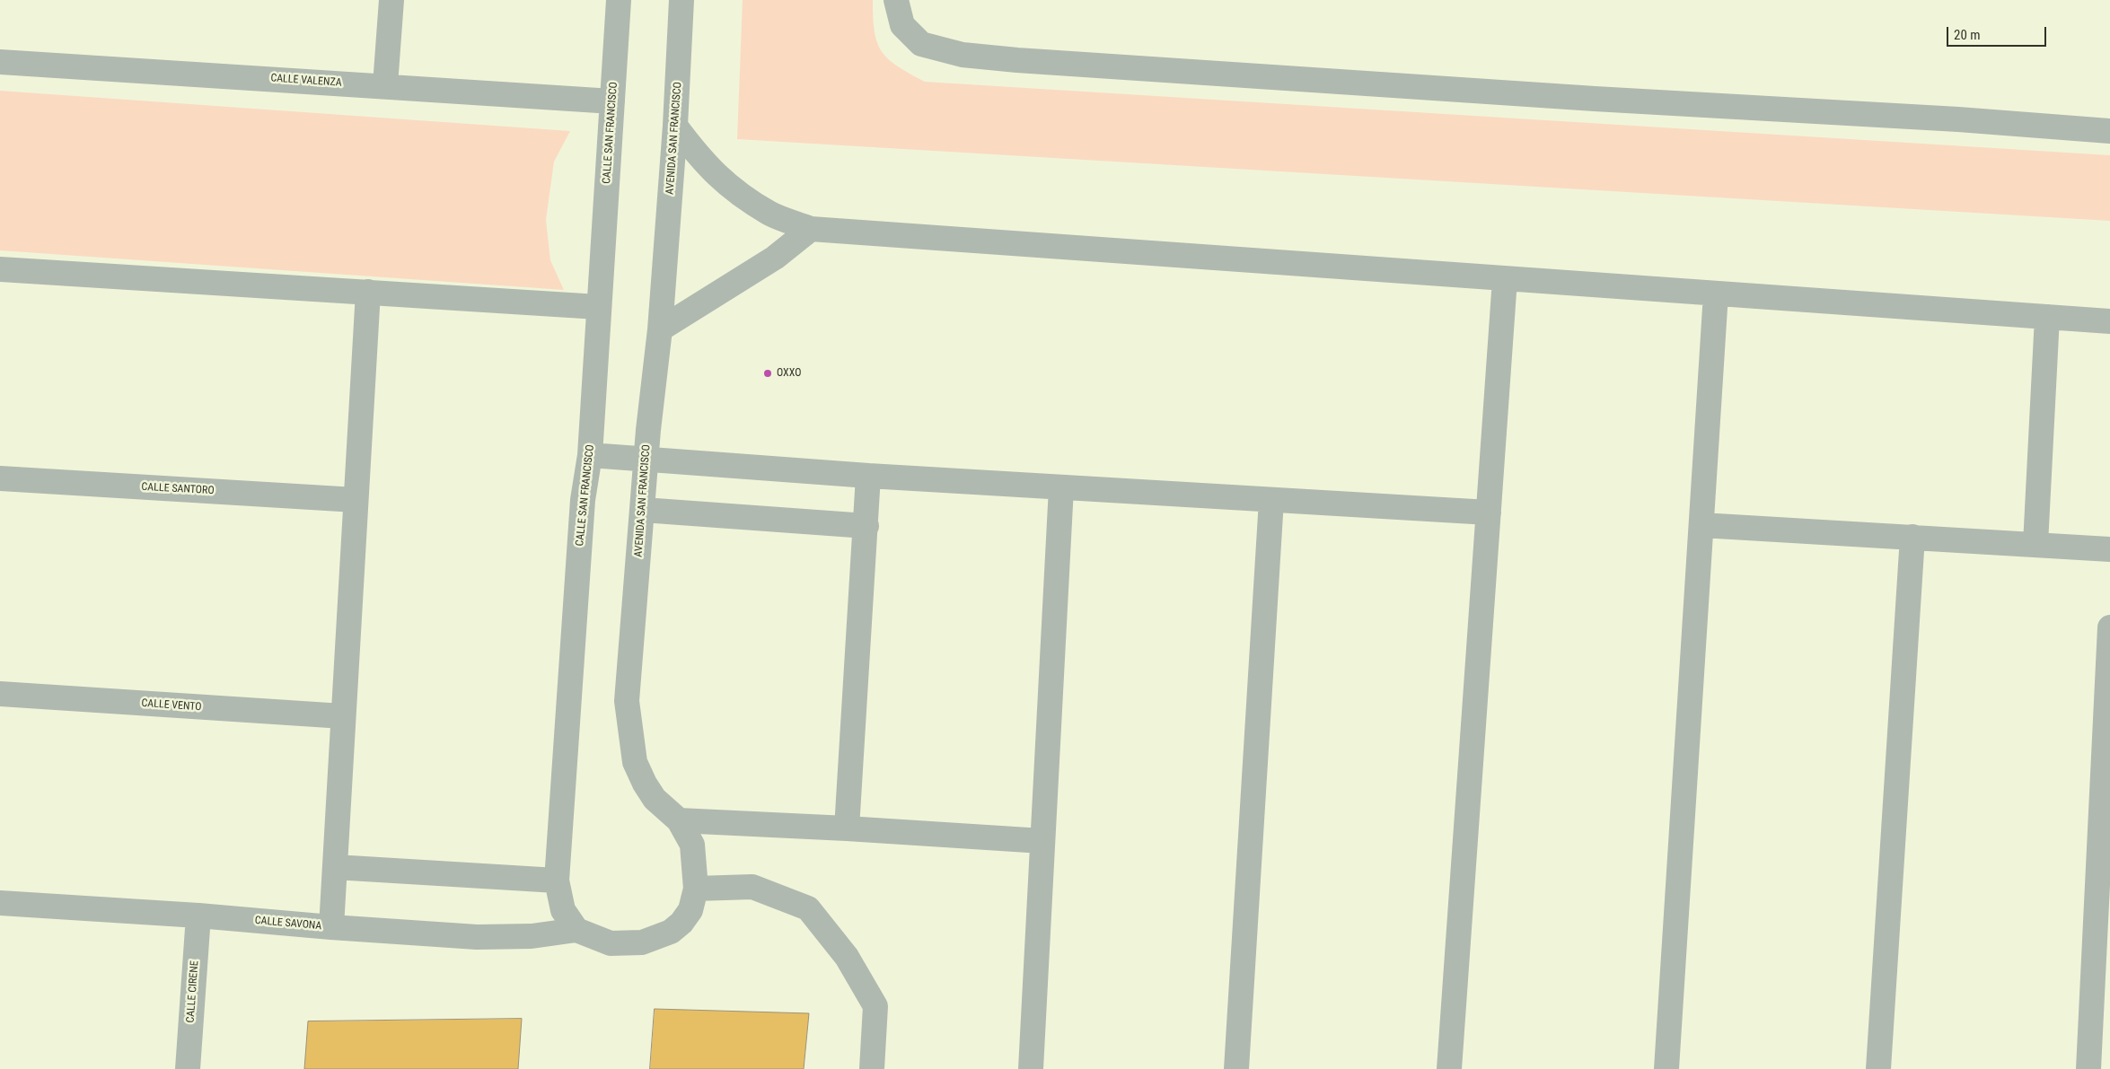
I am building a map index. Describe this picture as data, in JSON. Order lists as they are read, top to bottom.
{
  "streets": {
    "street": [
      "CALLE VALENZA",
      "CALLE SAN FRANCISCO",
      "AVENIDA SAN FRANCISCO",
      "CALLE SANTORO",
      "CALLE VENTO",
      "CALLE SAVONA",
      "CALLE CIRENE"
    ]
  },
  "crossings": [
    ["CALLE VALENZA", "CALLE SAN FRANCISCO"],
    ["CALLE SAN FRANCISCO", "AVENIDA SAN FRANCISCO"],
    ["CALLE SAN FRANCISCO", "CALLE SAVONA"],
    ["AVENIDA SAN FRANCISCO", "CALLE SAVONA"],
    ["CALLE SAVONA", "CALLE CIRENE"]
  ],
  "places": ["OXXO"],
  "scale_bar": "20 m"
}
